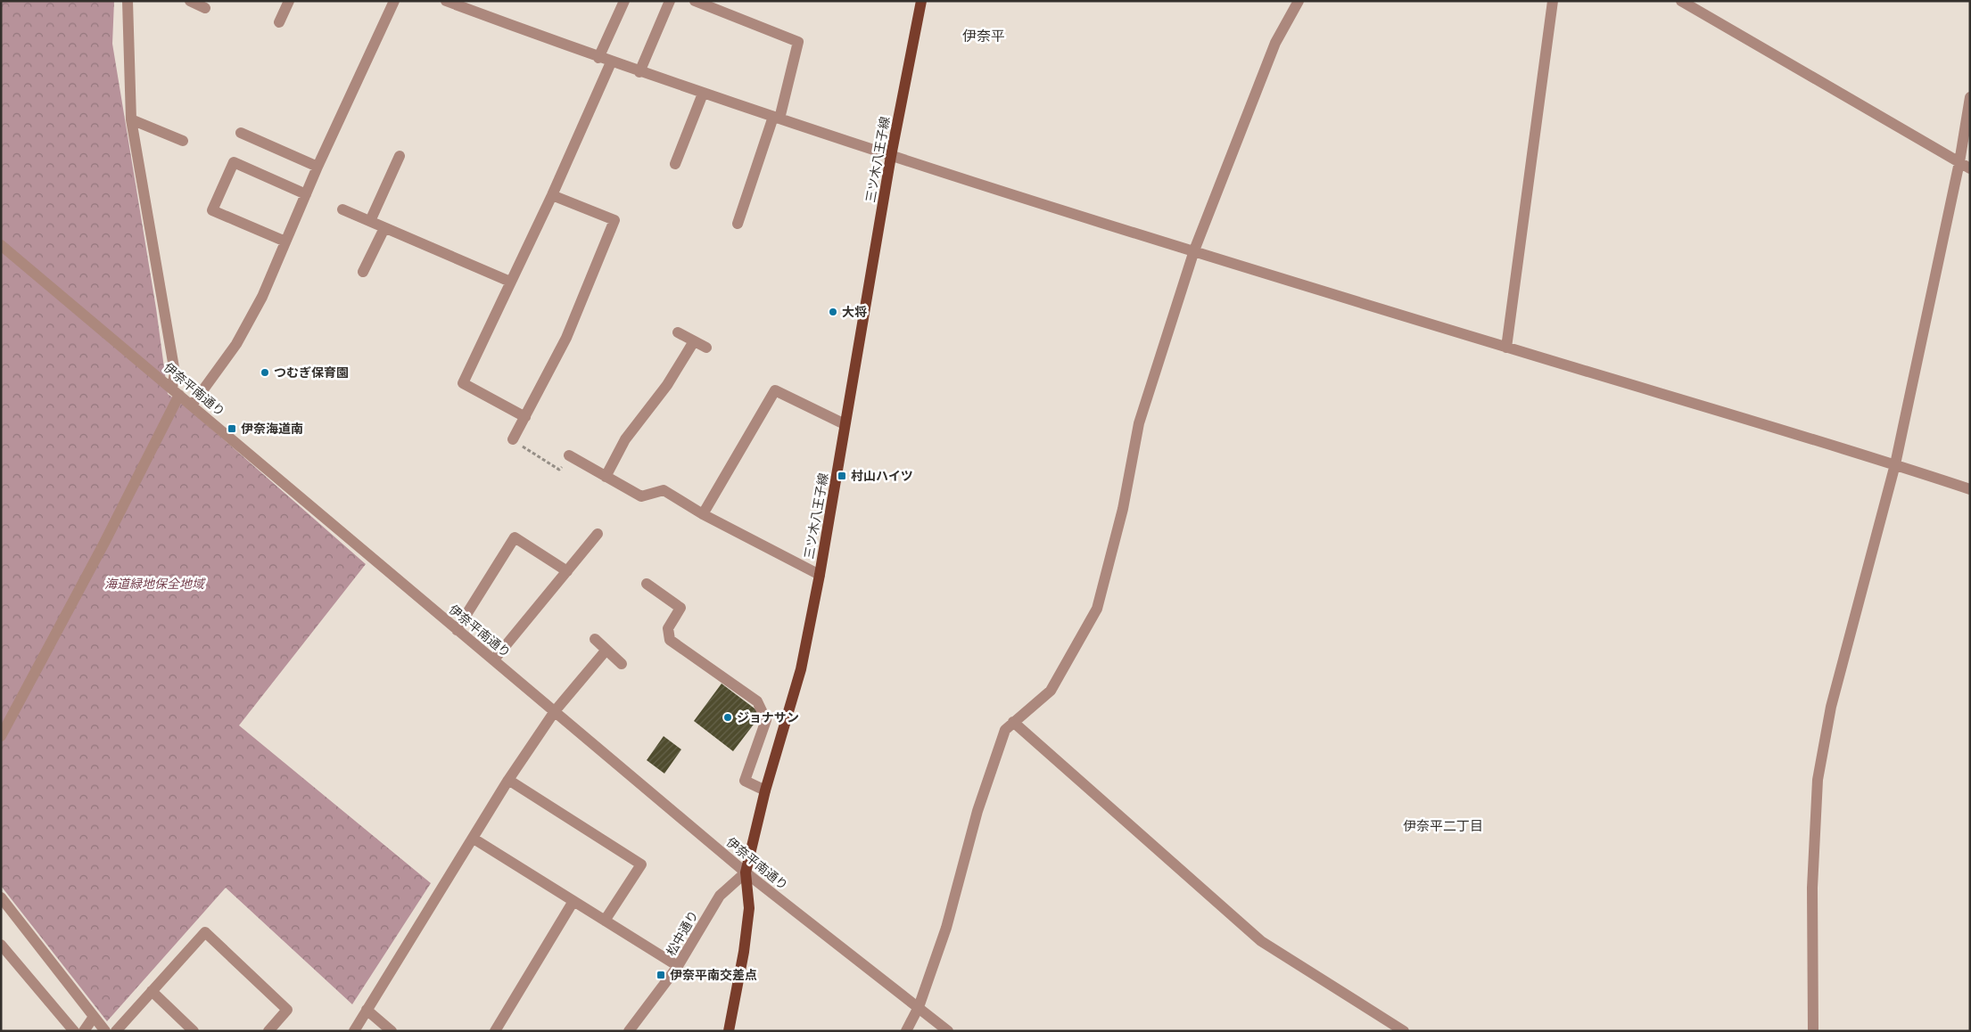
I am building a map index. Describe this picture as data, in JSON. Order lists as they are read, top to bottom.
{
  "streets": {
    "main road": ["三ツ木八王子線"],
    "street": ["伊奈平南通り", "松中通り"]
  },
  "crossings": [
    ["三ツ木八王子線", "伊奈平南通り"],
    ["三ツ木八王子線", "松中通り"],
    ["伊奈平南通り", "松中通り"]
  ],
  "districts": ["伊奈平", "伊奈平二丁目"],
  "parks": ["海道緑地保全地域"],
  "places": {
    "other": ["大将", "つむぎ保育園", "ジョナサン"],
    "transit": ["伊奈海道南", "村山ハイツ", "伊奈平南交差点"]
  }
}
